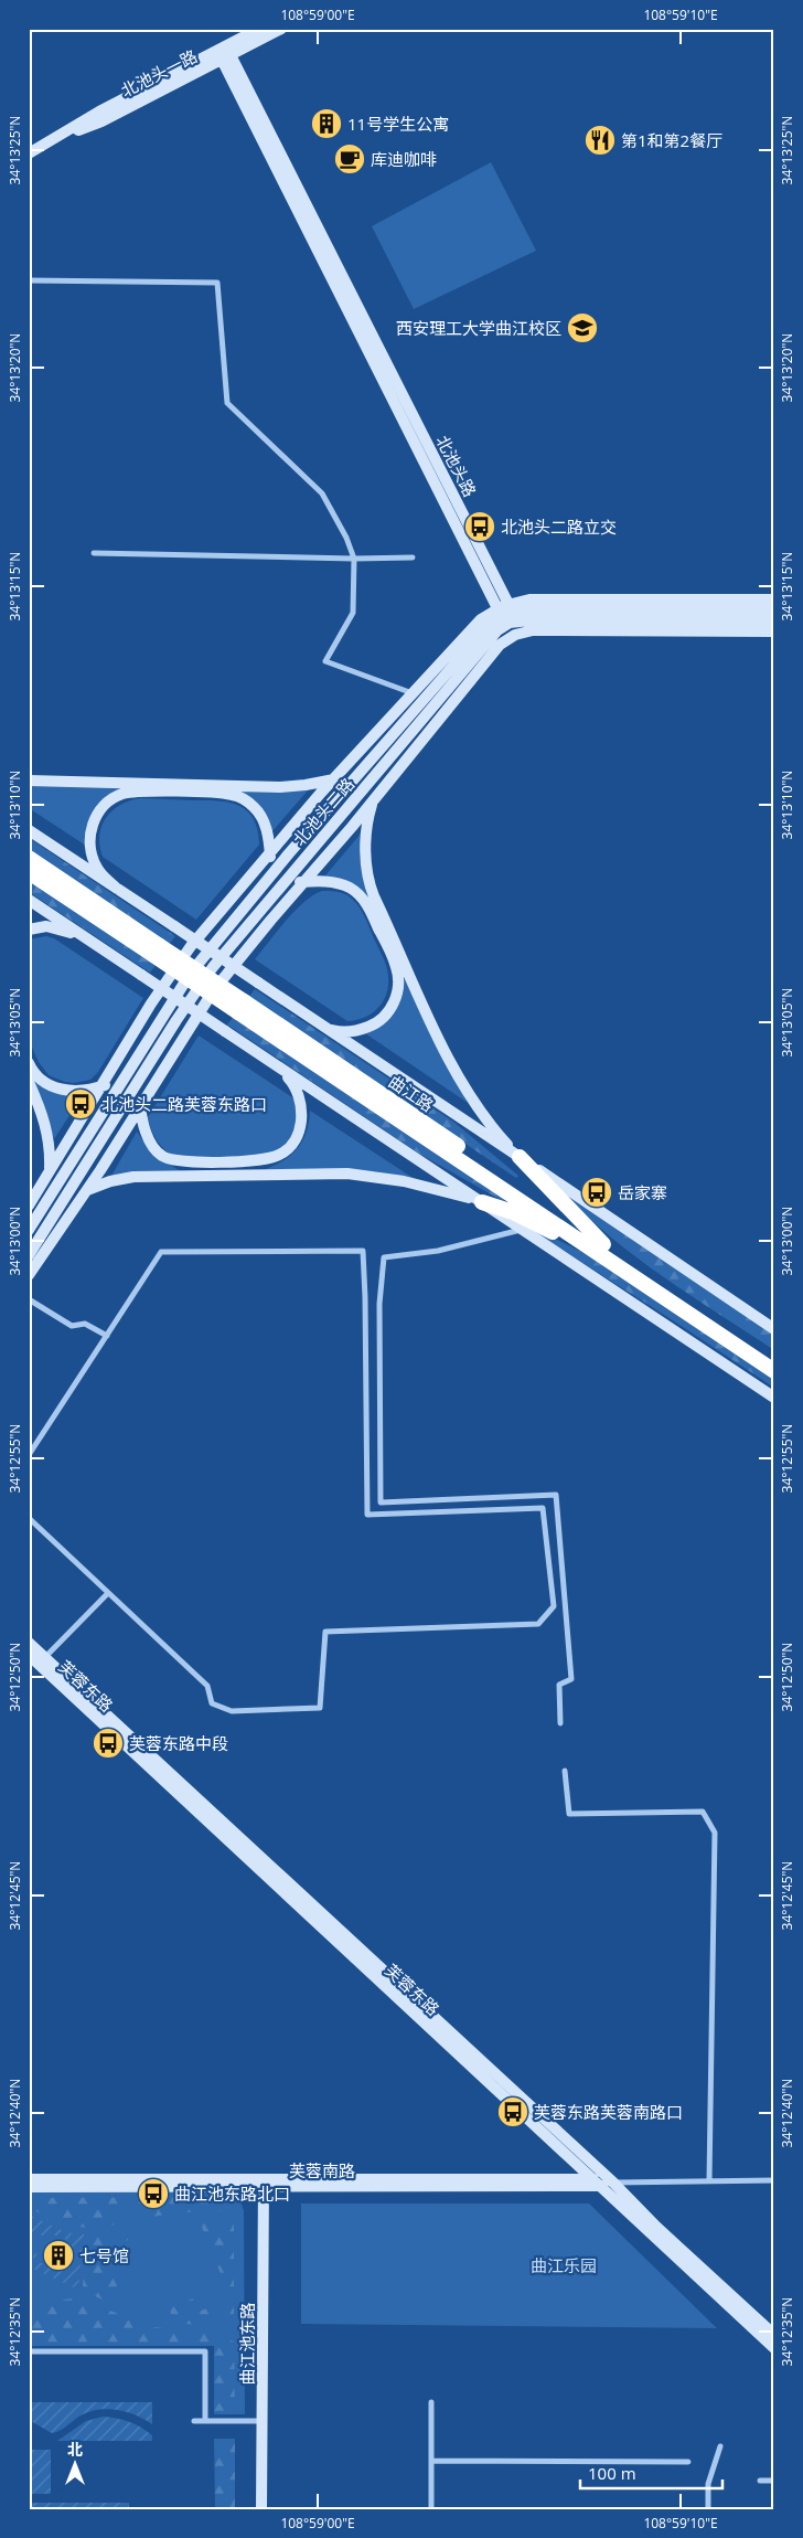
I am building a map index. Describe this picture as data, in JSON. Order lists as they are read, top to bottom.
{
  "streets": {
    "highway": ["曲江路"],
    "main road": [
      "北池头一路",
      "北池头路",
      "北池头二路",
      "芙蓉东路",
      "芙蓉南路",
      "曲江池东路"
    ]
  },
  "crossings": [
    ["北池头一路", "北池头路"],
    ["北池头路", "北池头二路"],
    ["芙蓉东路", "芙蓉南路"],
    ["芙蓉南路", "曲江池东路"]
  ],
  "parks": ["曲江乐园"],
  "places": {
    "building": ["11号学生公寓", "七号馆"],
    "restaurant": ["第1和第2餐厅"],
    "cafe": ["库迪咖啡"],
    "school or university": ["西安理工大学曲江校区"],
    "bus stop": [
      "北池头二路立交",
      "北池头二路芙蓉东路口",
      "岳家寨",
      "芙蓉东路中段",
      "芙蓉东路芙蓉南路口",
      "曲江池东路北口"
    ]
  },
  "scale_bar": "100 m",
  "north": "top",
  "coordinates": [
    "108°59'00\"E",
    "108°59'10\"E",
    "34°13'25\"N",
    "34°13'20\"N",
    "34°13'15\"N",
    "34°13'10\"N",
    "34°13'05\"N",
    "34°13'00\"N",
    "34°12'55\"N",
    "34°12'50\"N",
    "34°12'45\"N",
    "34°12'40\"N",
    "34°12'35\"N"
  ]
}
